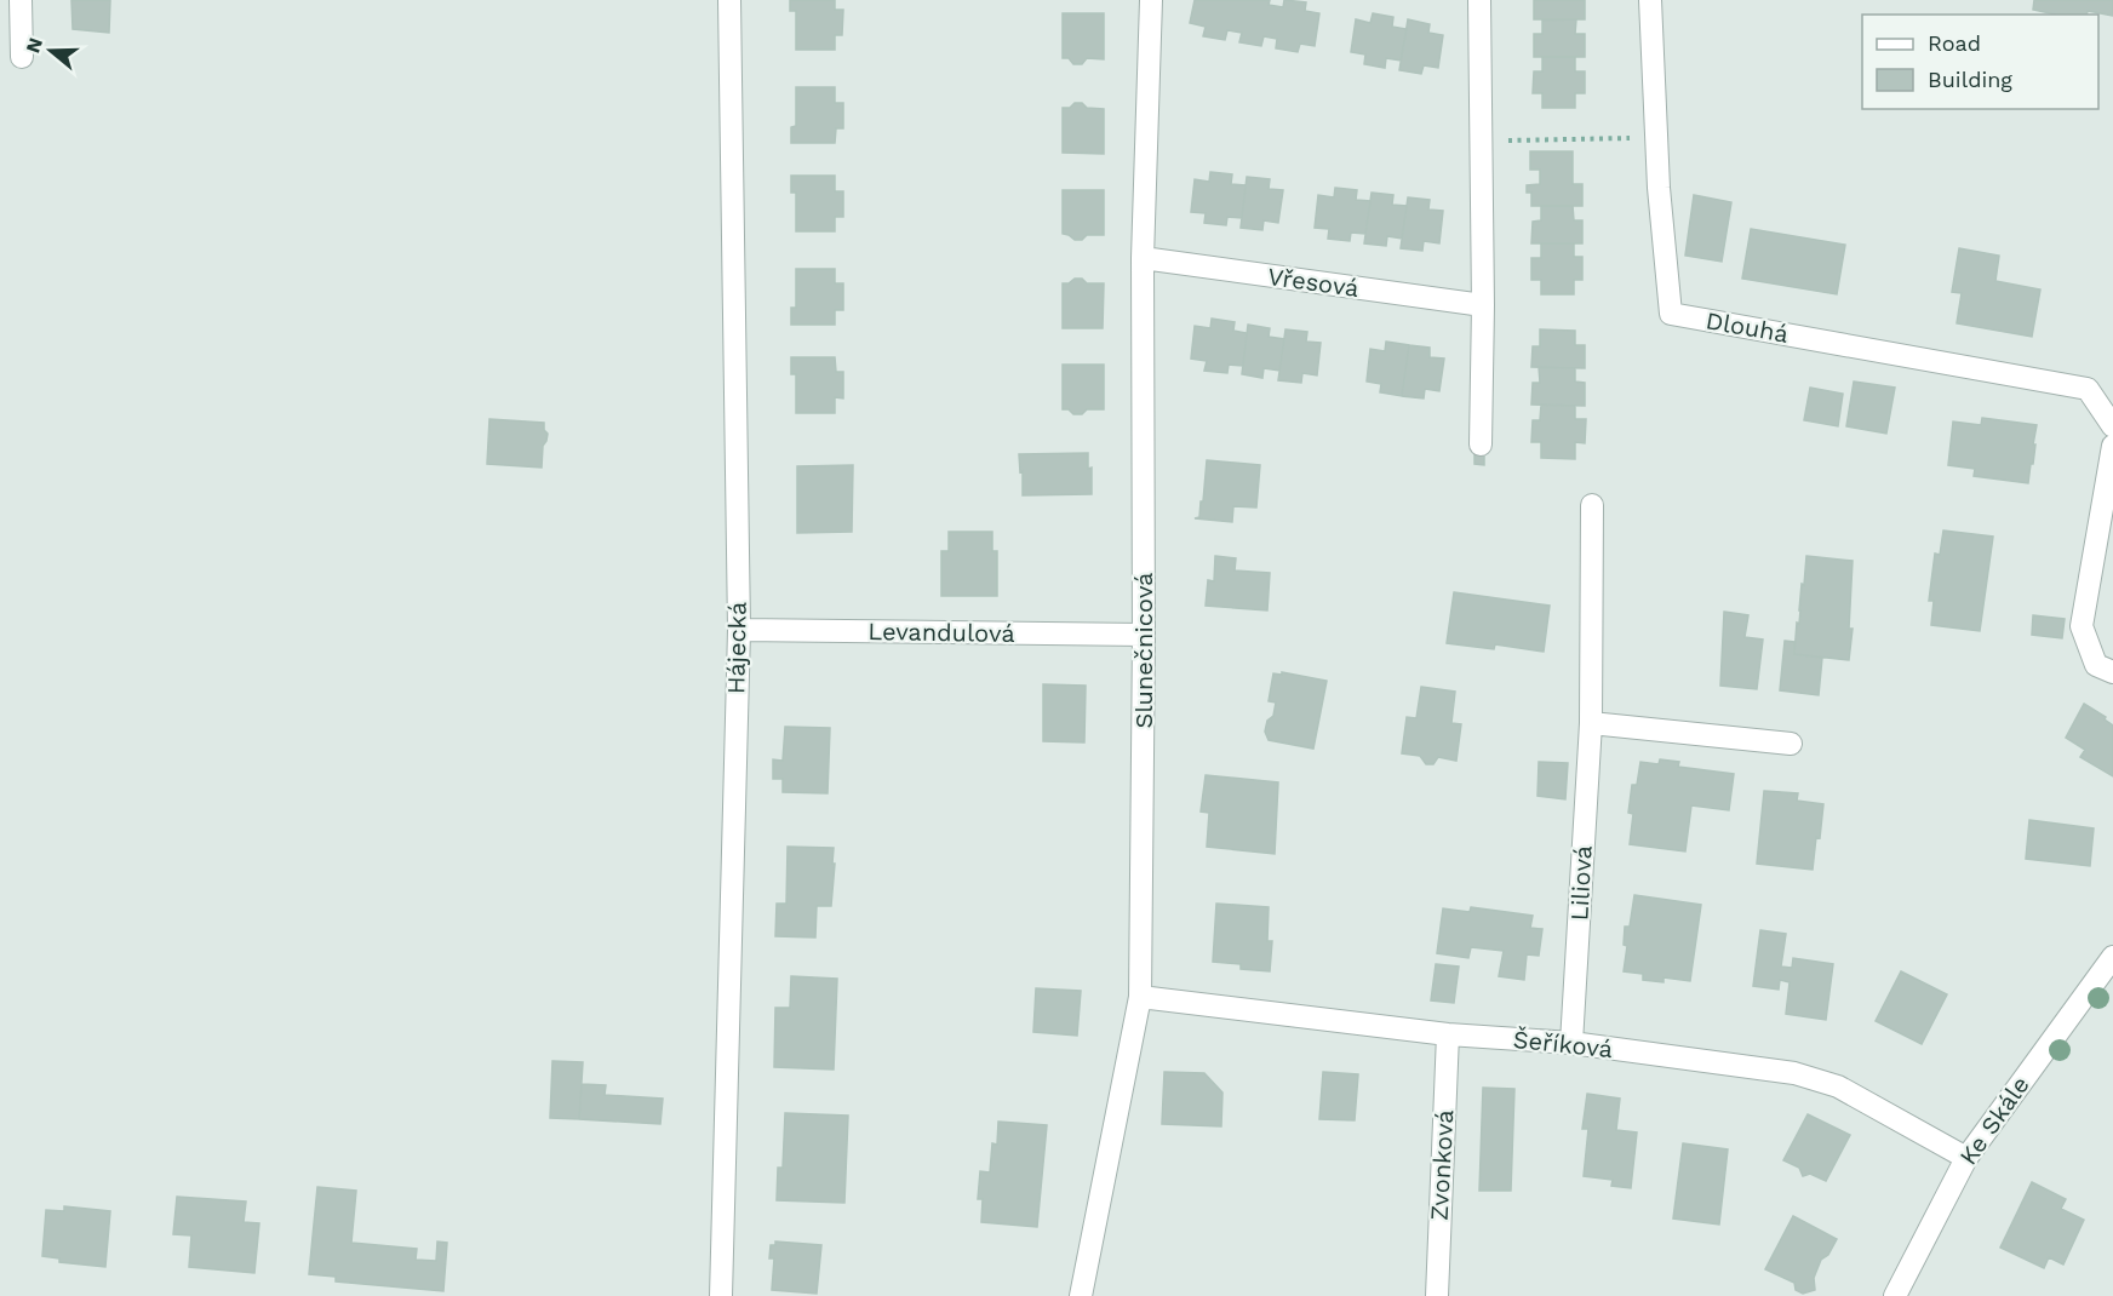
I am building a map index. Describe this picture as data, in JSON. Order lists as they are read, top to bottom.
{
  "streets": {
    "street": [
      "Vřesová",
      "Dlouhá",
      "Levandulová",
      "Hájecká",
      "Slunečnicová",
      "Liliová",
      "Šeříková",
      "Ke Skále",
      "Zvonková"
    ]
  },
  "crossings": [
    ["Vřesová", "Slunečnicová"],
    ["Levandulová", "Hájecká"],
    ["Levandulová", "Slunečnicová"],
    ["Slunečnicová", "Šeříková"],
    ["Liliová", "Šeříková"],
    ["Šeříková", "Ke Skále"],
    ["Šeříková", "Zvonková"]
  ],
  "legend": ["Road", "Building"],
  "north": "left"
}
